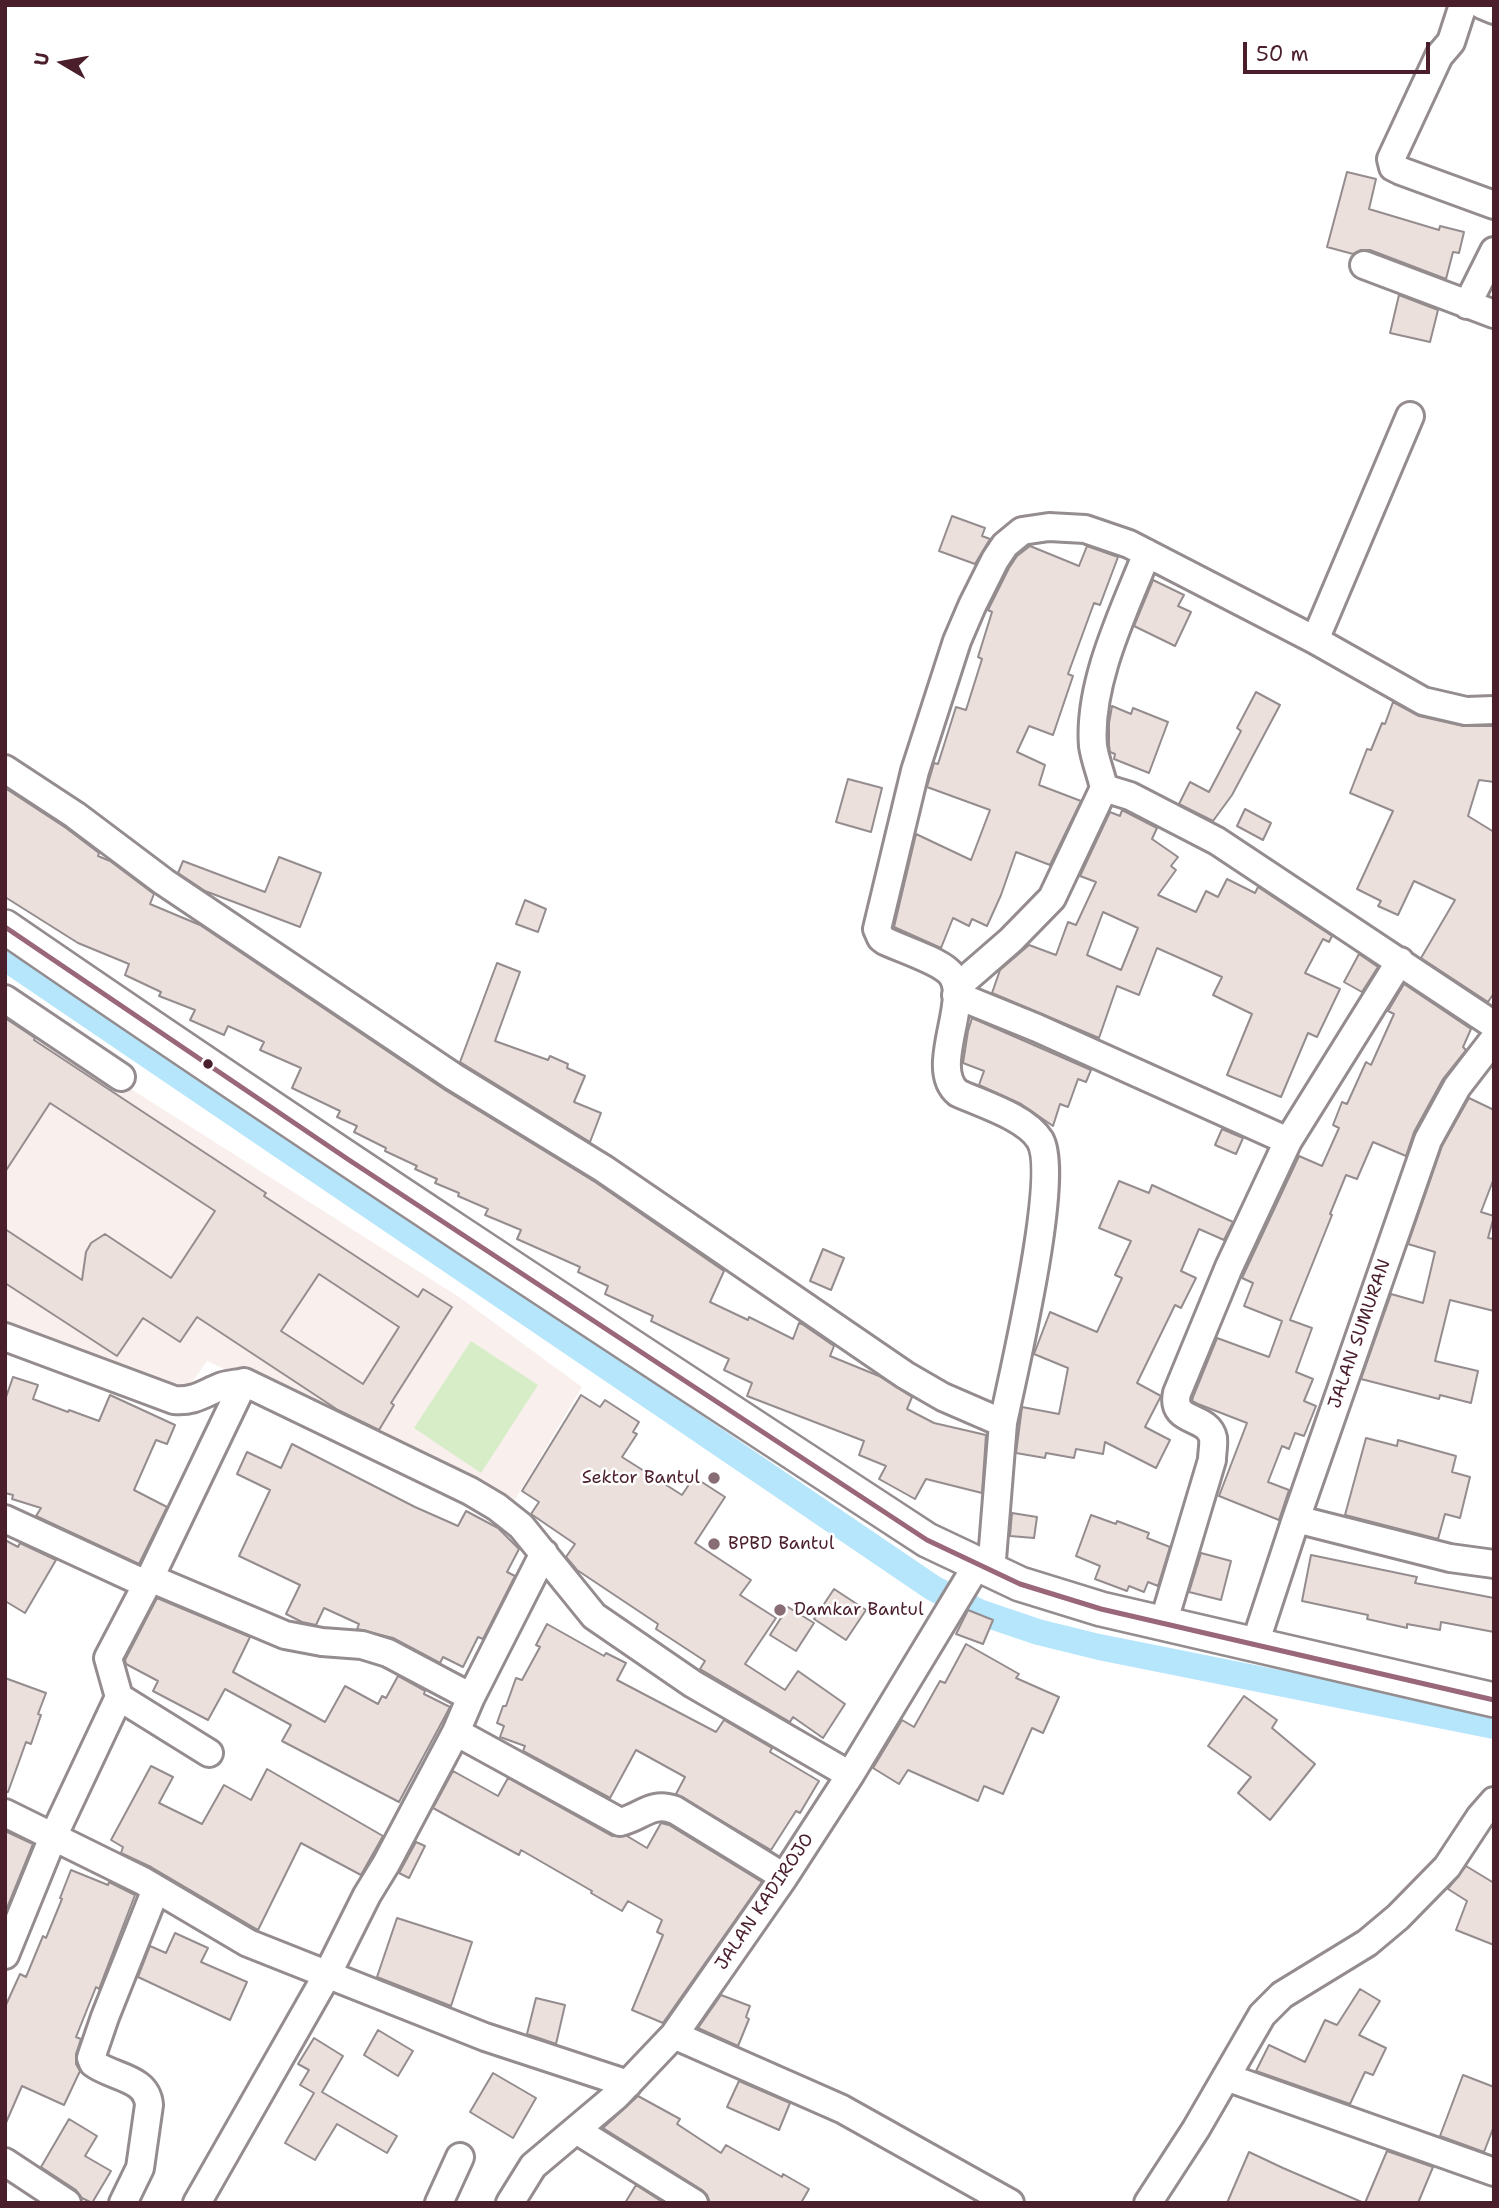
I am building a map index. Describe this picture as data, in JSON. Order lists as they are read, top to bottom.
{
  "streets": {
    "street": ["JALAN SUMURAN", "JALAN KADIROJO"]
  },
  "places": ["Sektor Bantul", "BPBD Bantul", "Damkar Bantul"],
  "scale_bar": "50 m",
  "north": "left"
}
